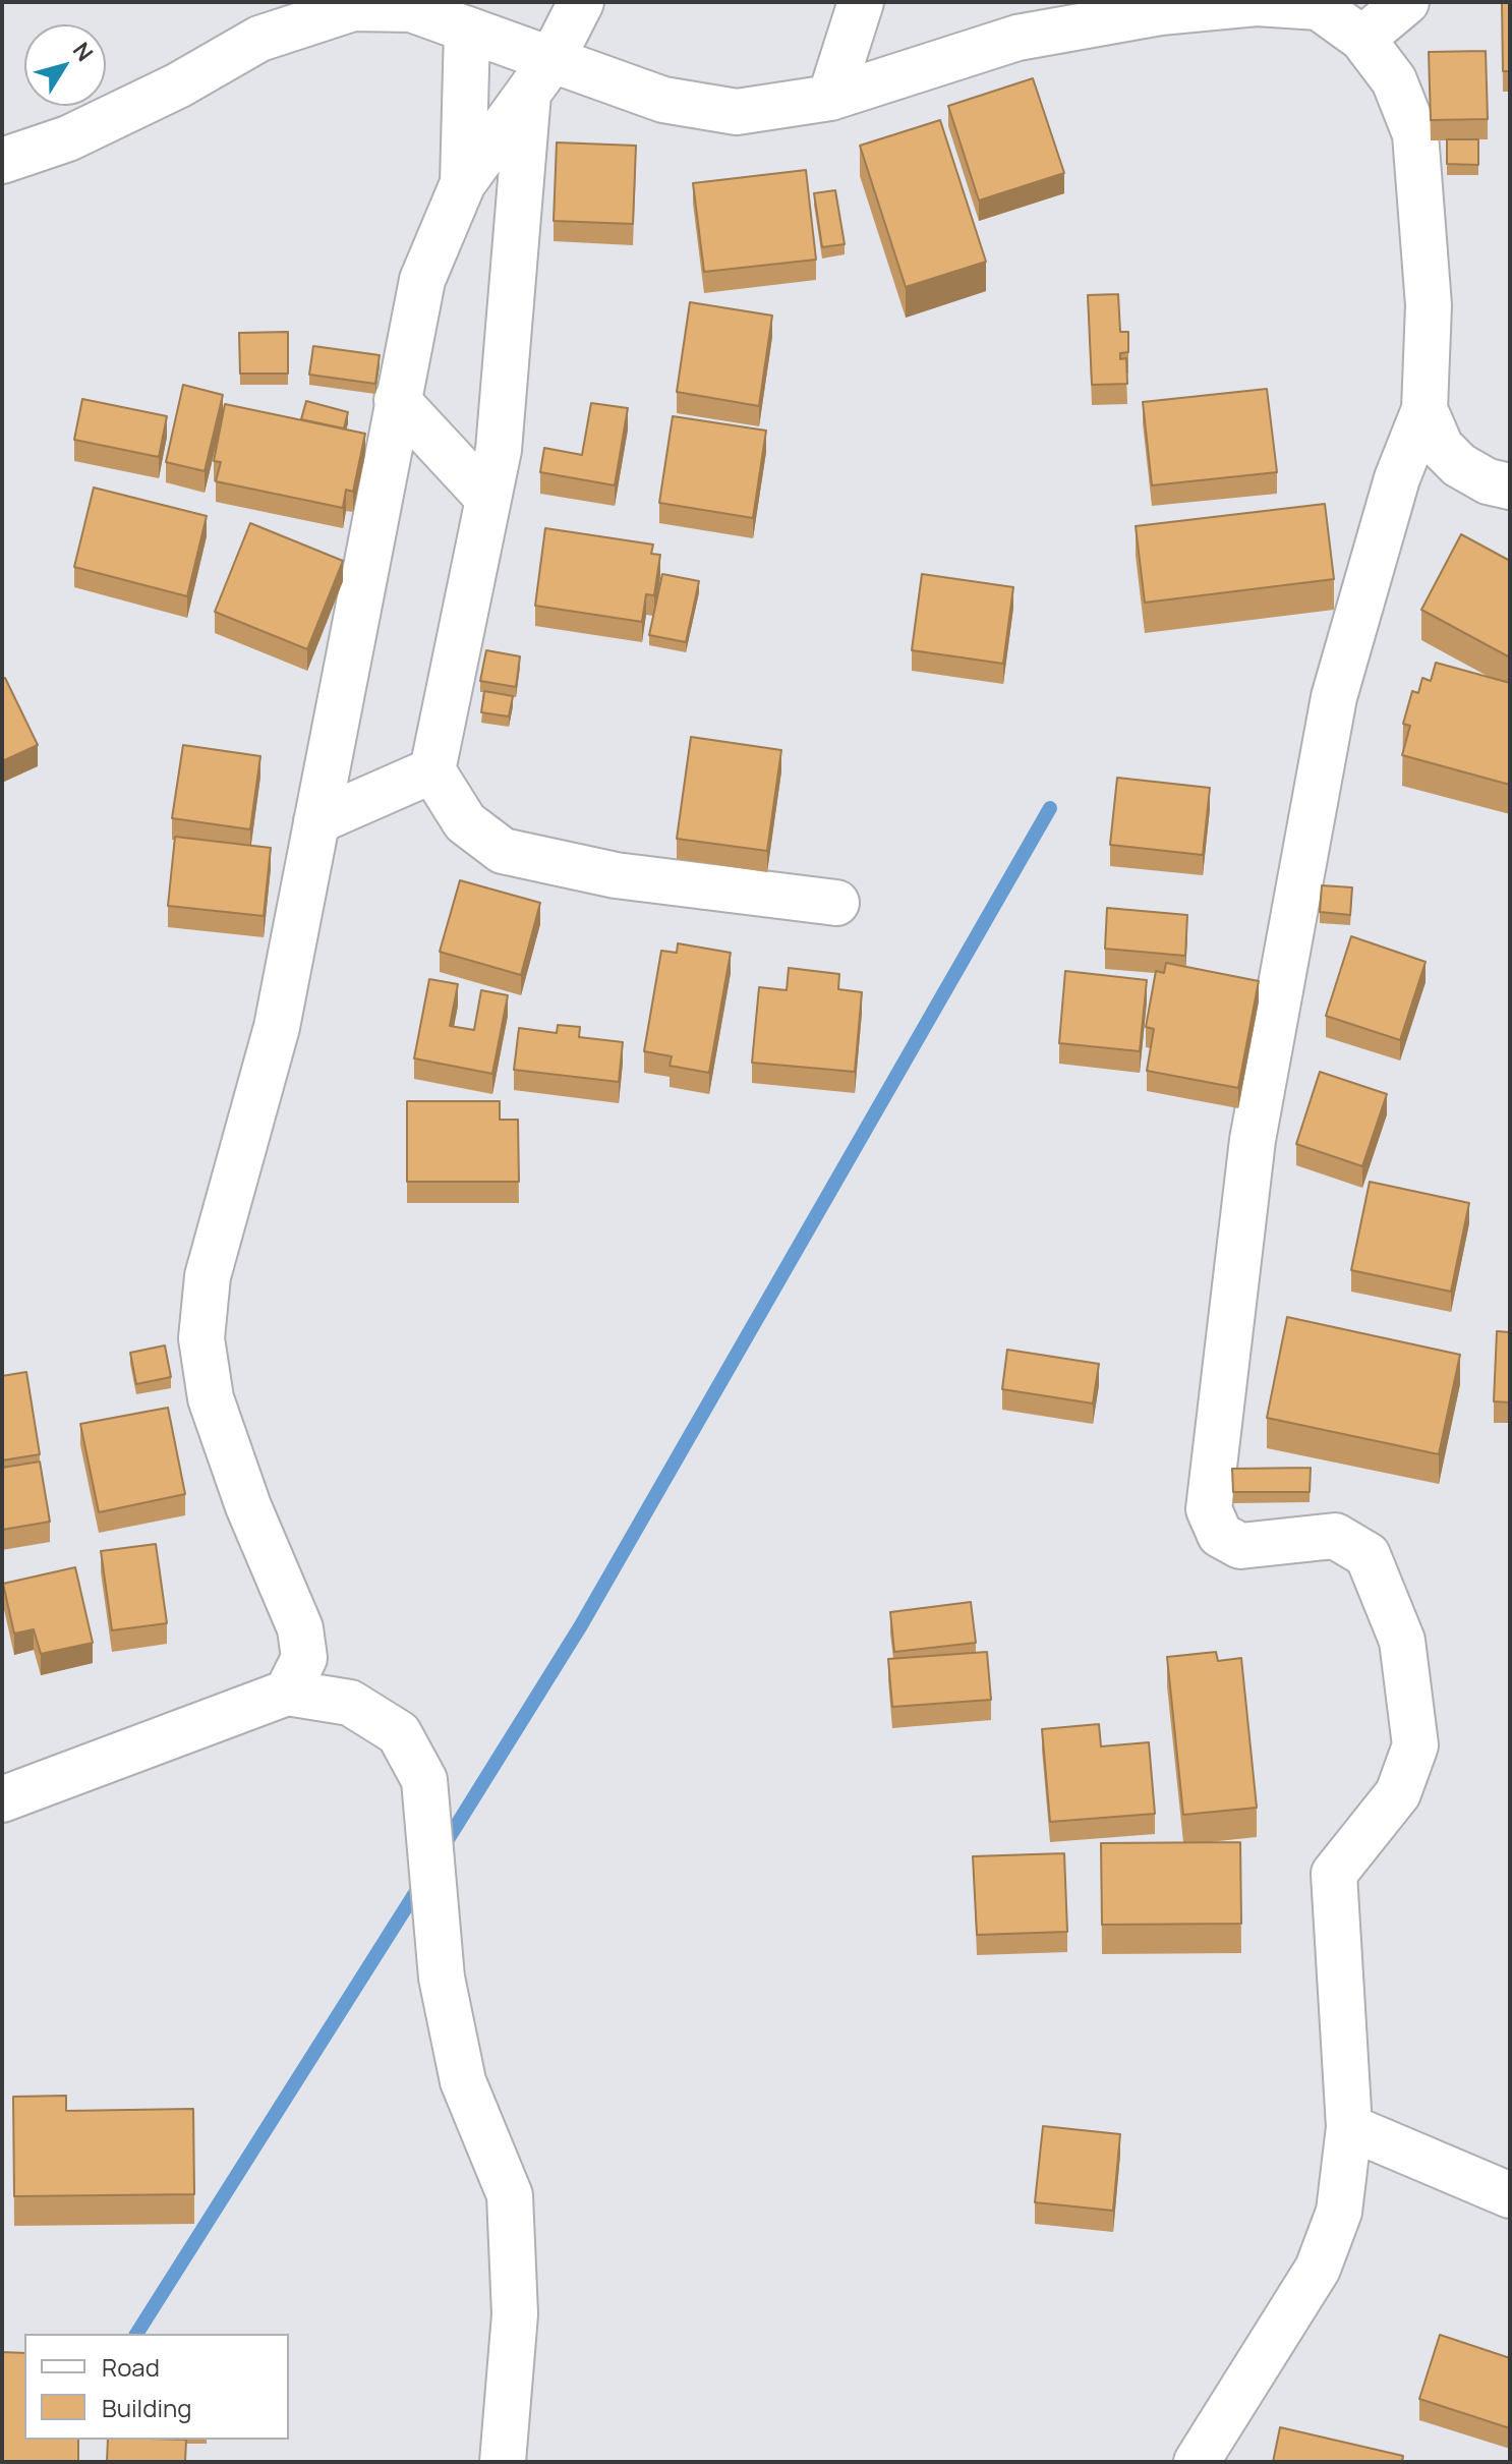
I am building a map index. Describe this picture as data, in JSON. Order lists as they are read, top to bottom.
{
  "legend": ["Road", "Building"],
  "north": "top right"
}
